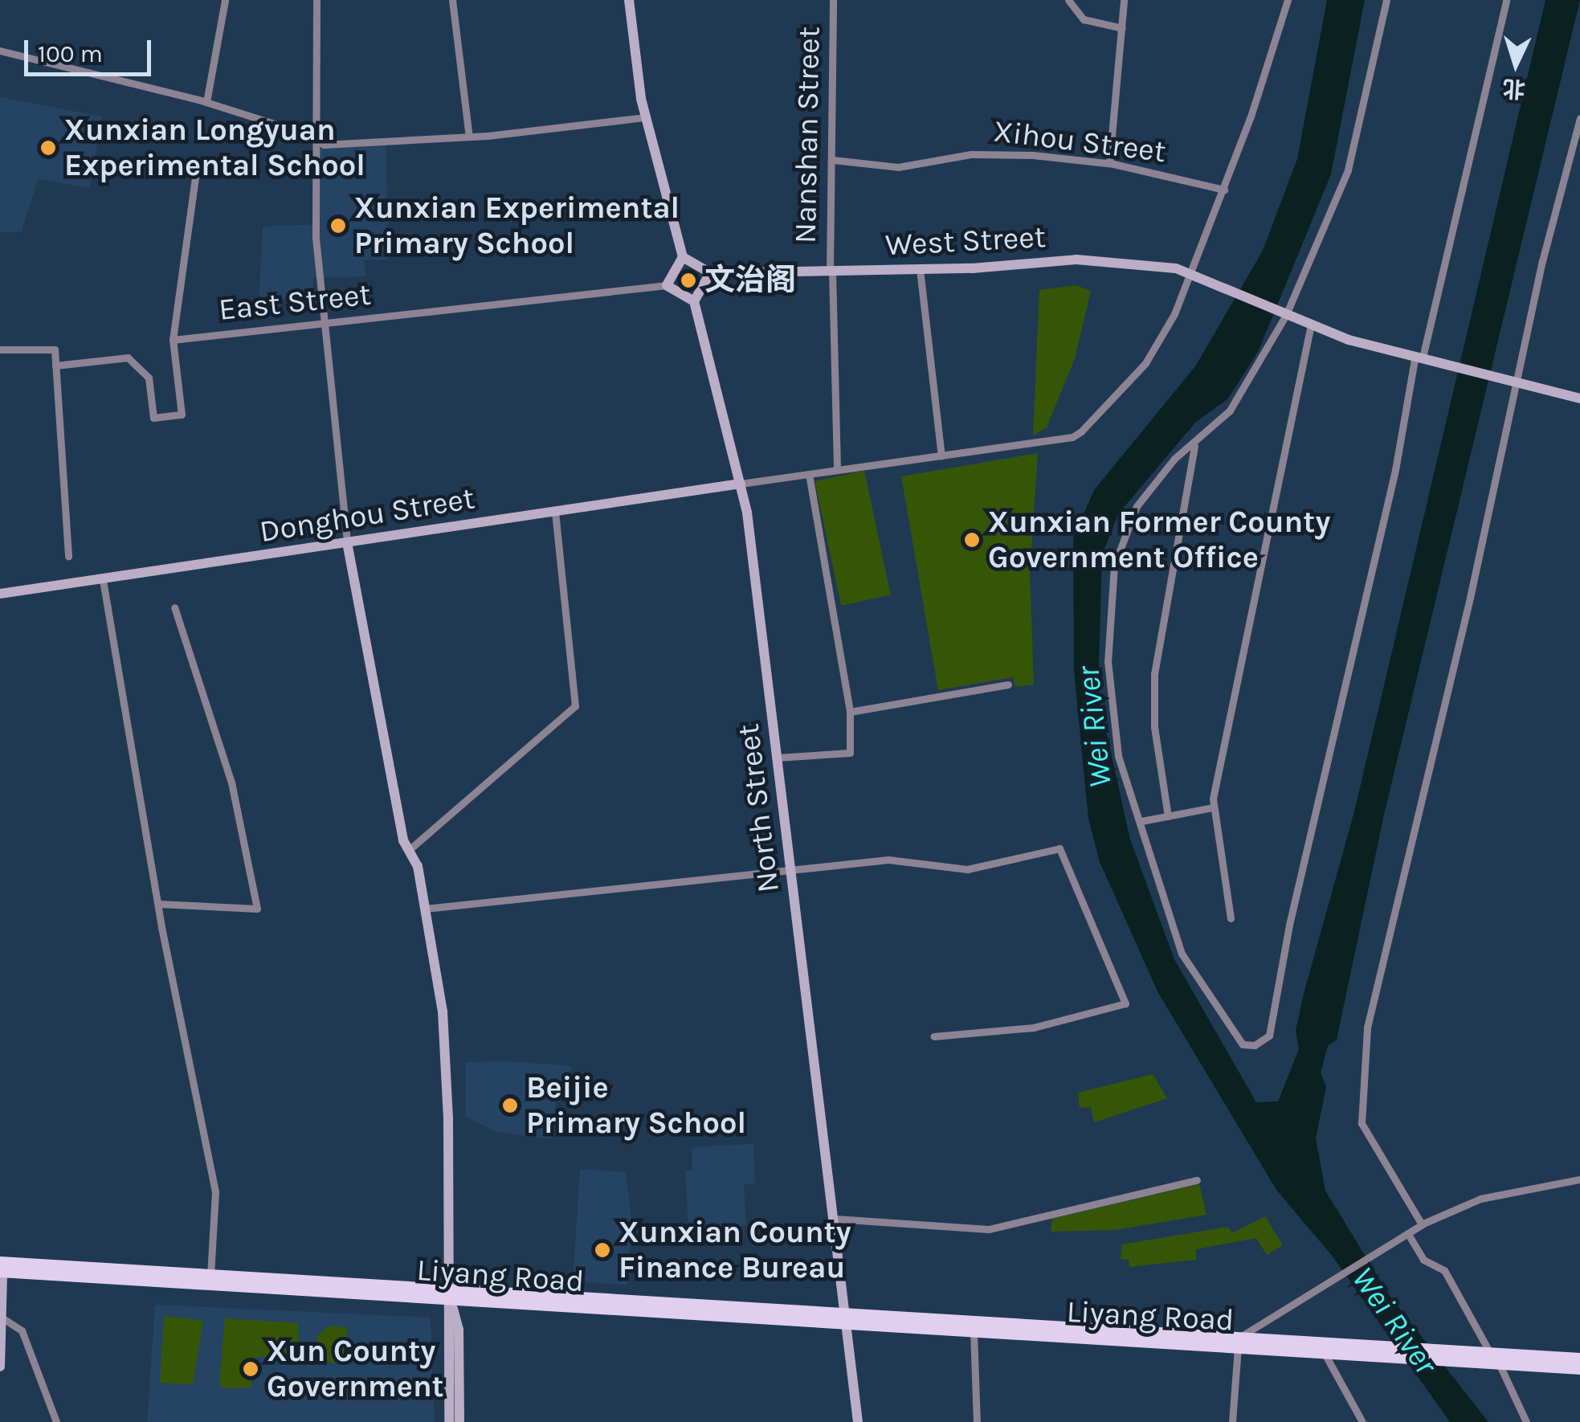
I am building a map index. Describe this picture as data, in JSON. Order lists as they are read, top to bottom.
{
  "streets": {
    "main road": ["Liyang Road"],
    "street": [
      "Nanshan Street",
      "Xihou Street",
      "West Street",
      "East Street",
      "Donghou Street",
      "North Street"
    ]
  },
  "crossings": [
    ["Nanshan Street", "Xihou Street"],
    ["Nanshan Street", "West Street"],
    ["Donghou Street", "North Street"],
    ["North Street", "Liyang Road"]
  ],
  "water": ["Wei River"],
  "places": [
    "Xunxian Longyuan Experimental School",
    "Xunxian Experimental Primary School",
    "文治阁",
    "Xunxian Former County Government Office",
    "Beijie Primary School",
    "Xunxian County Finance Bureau",
    "Xun County Government"
  ],
  "scale_bar": "100 m",
  "north": "bottom"
}
